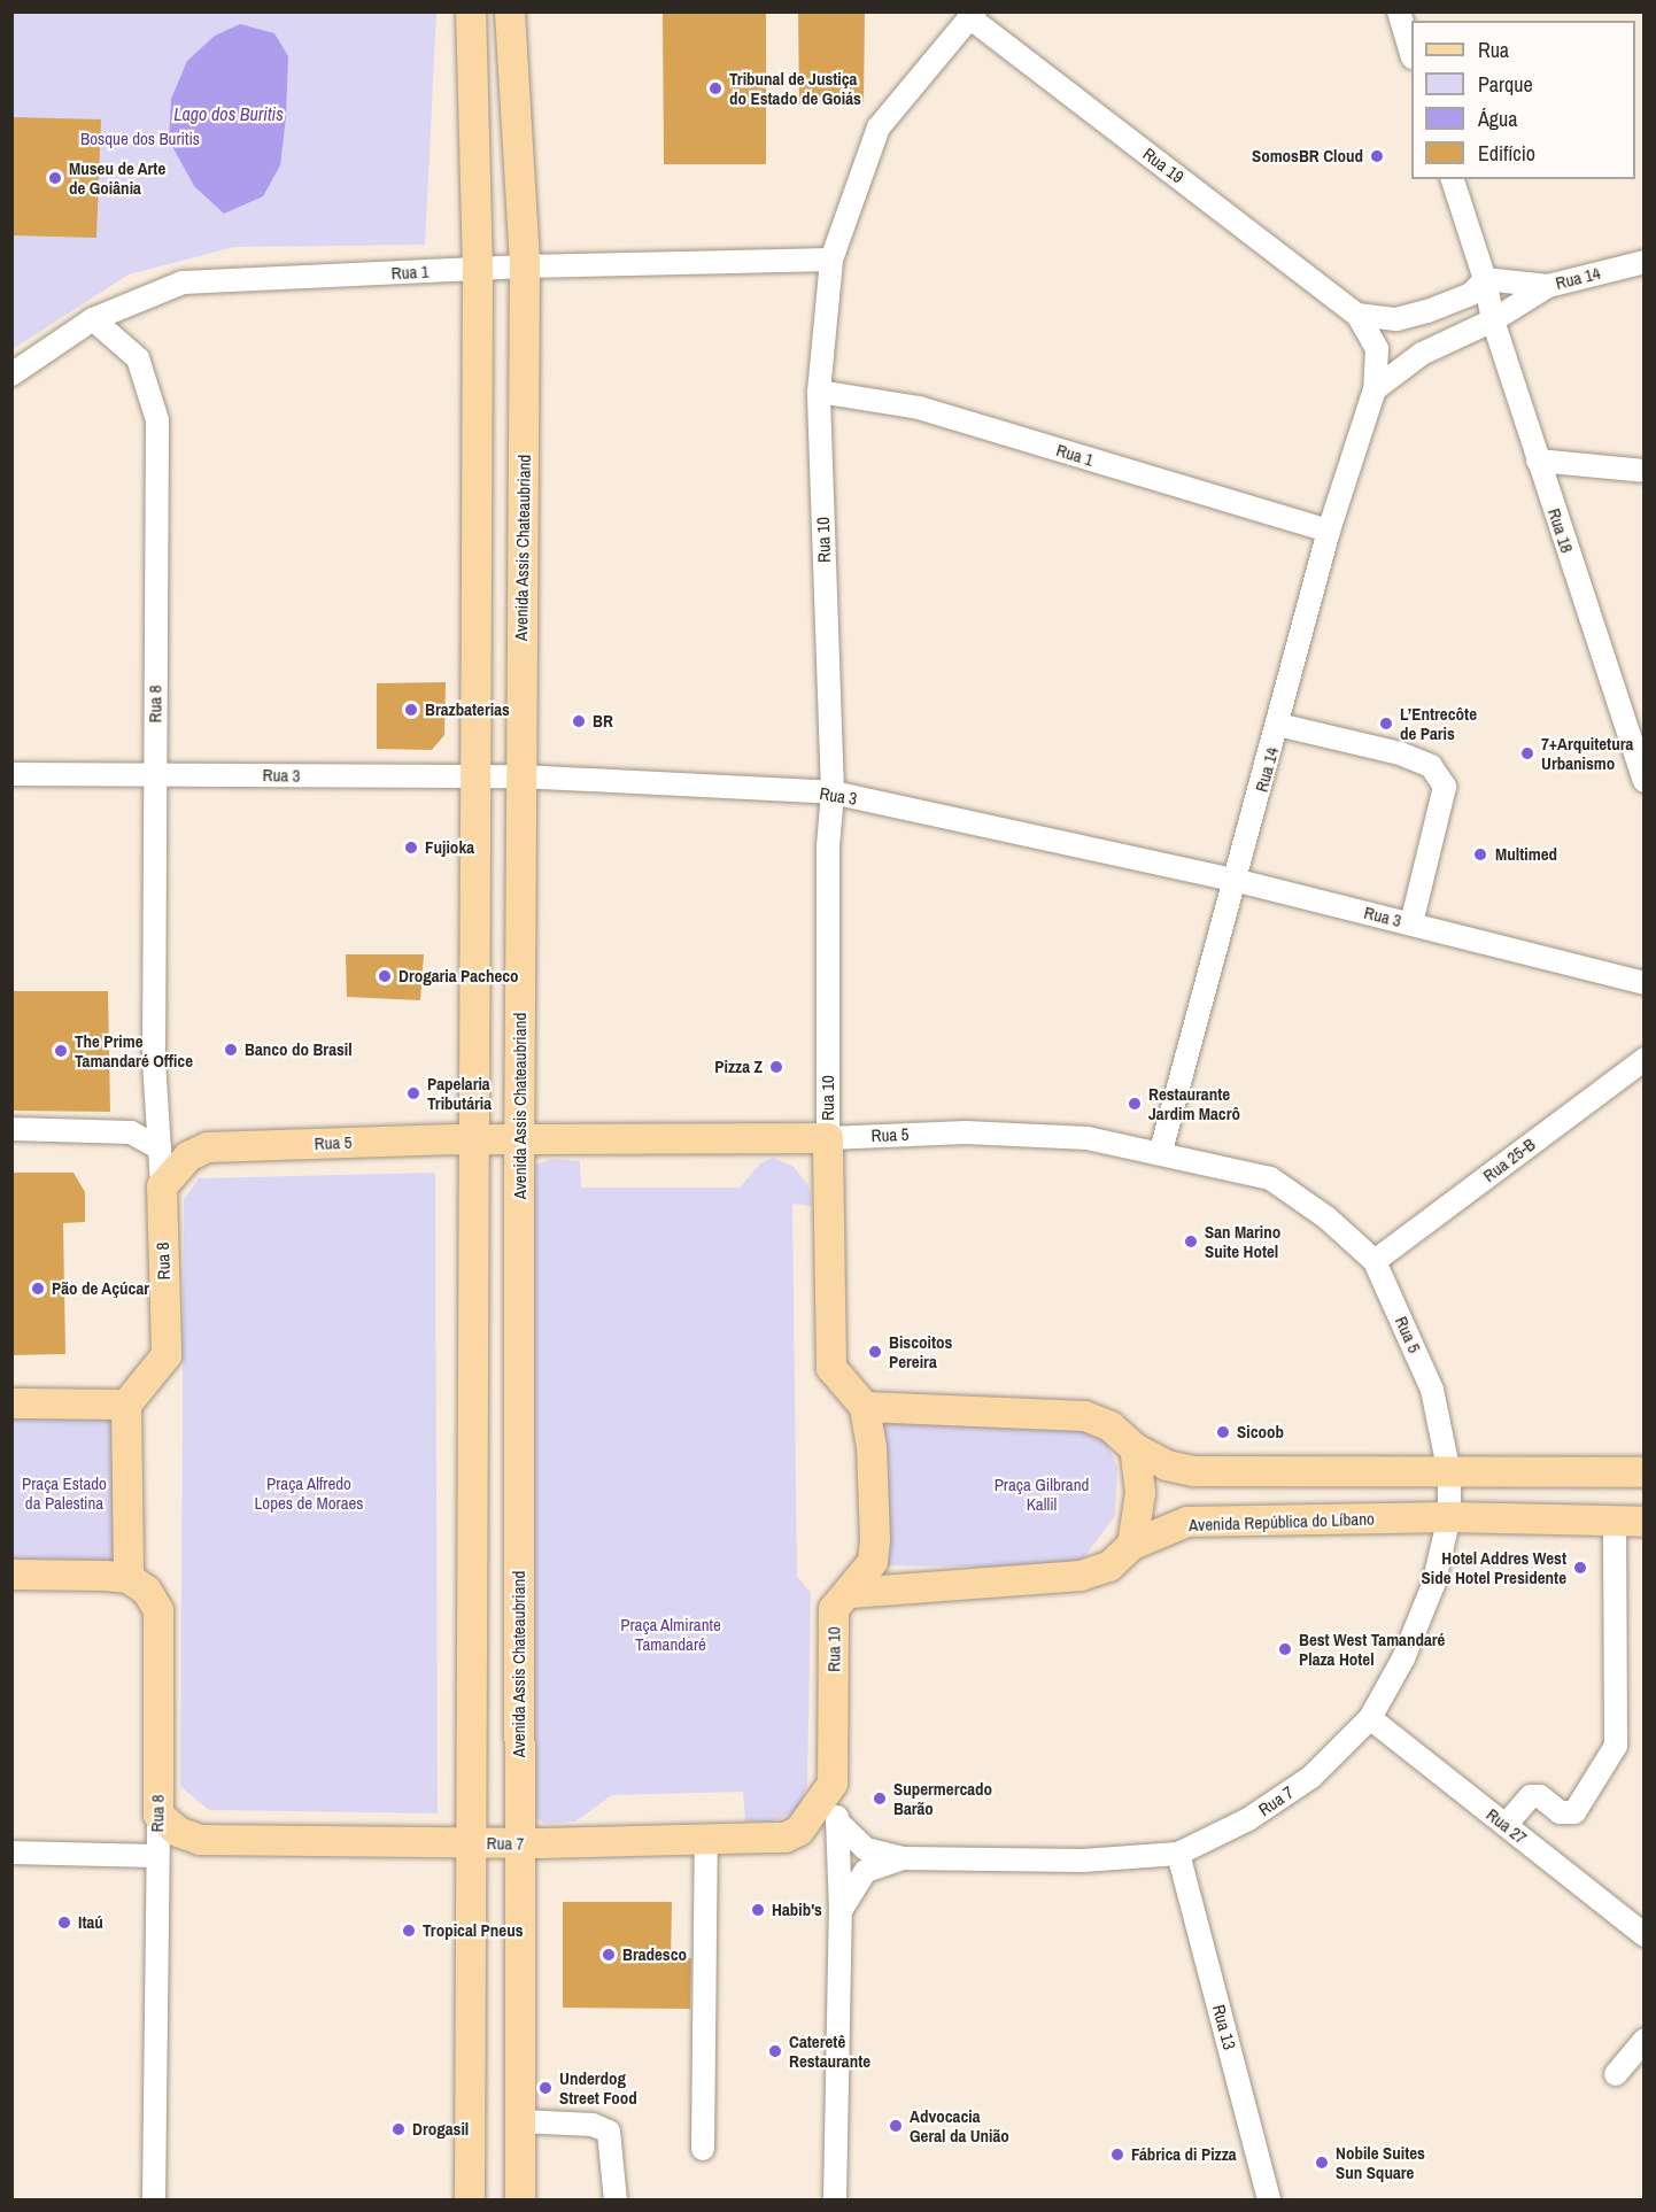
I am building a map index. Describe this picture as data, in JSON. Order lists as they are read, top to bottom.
{
  "streets": {
    "main road": [
      "Rua 10",
      "Avenida Assis Chateaubriand",
      "Rua 8",
      "Rua 5",
      "Avenida República do Líbano",
      "Rua 7"
    ],
    "street": [
      "Rua 19",
      "Rua 1",
      "Rua 14",
      "Rua 18",
      "Rua 3",
      "Rua 25-B",
      "Rua 27",
      "Rua 13"
    ]
  },
  "crossings": [
    ["Rua 19", "Rua 14"],
    ["Rua 19", "Rua 10"],
    ["Rua 1", "Rua 14"],
    ["Rua 1", "Rua 10"],
    ["Rua 1", "Avenida Assis Chateaubriand"],
    ["Rua 1", "Rua 8"],
    ["Rua 14", "Rua 18"],
    ["Rua 14", "Rua 3"],
    ["Rua 14", "Rua 5"],
    ["Rua 10", "Rua 3"],
    ["Rua 10", "Rua 5"],
    ["Rua 10", "Avenida República do Líbano"],
    ["Rua 10", "Rua 7"],
    ["Avenida Assis Chateaubriand", "Rua 3"],
    ["Avenida Assis Chateaubriand", "Rua 5"],
    ["Avenida Assis Chateaubriand", "Rua 7"],
    ["Rua 8", "Rua 3"],
    ["Rua 8", "Rua 5"],
    ["Rua 8", "Rua 7"],
    ["Rua 5", "Rua 25-B"],
    ["Rua 5", "Rua 7"],
    ["Avenida República do Líbano", "Rua 7"],
    ["Rua 7", "Rua 27"],
    ["Rua 7", "Rua 13"]
  ],
  "water": ["Lago dos Buritis"],
  "parks": [
    "Bosque dos Buritis",
    "Praça Estado da Palestina",
    "Praça Alfredo Lopes de Moraes",
    "Praça Gilbrand Kallil",
    "Praça Almirante Tamandaré"
  ],
  "places": [
    "Tribunal de Justiça do Estado de Goiás",
    "SomosBR Cloud",
    "Museu de Arte de Goiânia",
    "Brazbaterias",
    "BR",
    "L’Entrecôte de Paris",
    "7+Arquitetura Urbanismo",
    "Fujioka",
    "Multimed",
    "Drogaria Pacheco",
    "Banco do Brasil",
    "The Prime Tamandaré Office",
    "Pizza Z",
    "Papelaria Tributária",
    "Restaurante Jardim Macrô",
    "San Marino Suite Hotel",
    "Pão de Açúcar",
    "Biscoitos Pereira",
    "Sicoob",
    "Hotel Addres West Side Hotel Presidente",
    "Best West Tamandaré Plaza Hotel",
    "Supermercado Barão",
    "Habib's",
    "Itaú",
    "Tropical Pneus",
    "Bradesco",
    "Cateretê Restaurante",
    "Underdog Street Food",
    "Advocacia Geral da União",
    "Drogasil",
    "Fábrica di Pizza",
    "Nobile Suites Sun Square"
  ],
  "legend": [
    "Rua",
    "Parque",
    "Água",
    "Edifício"
  ]
}
